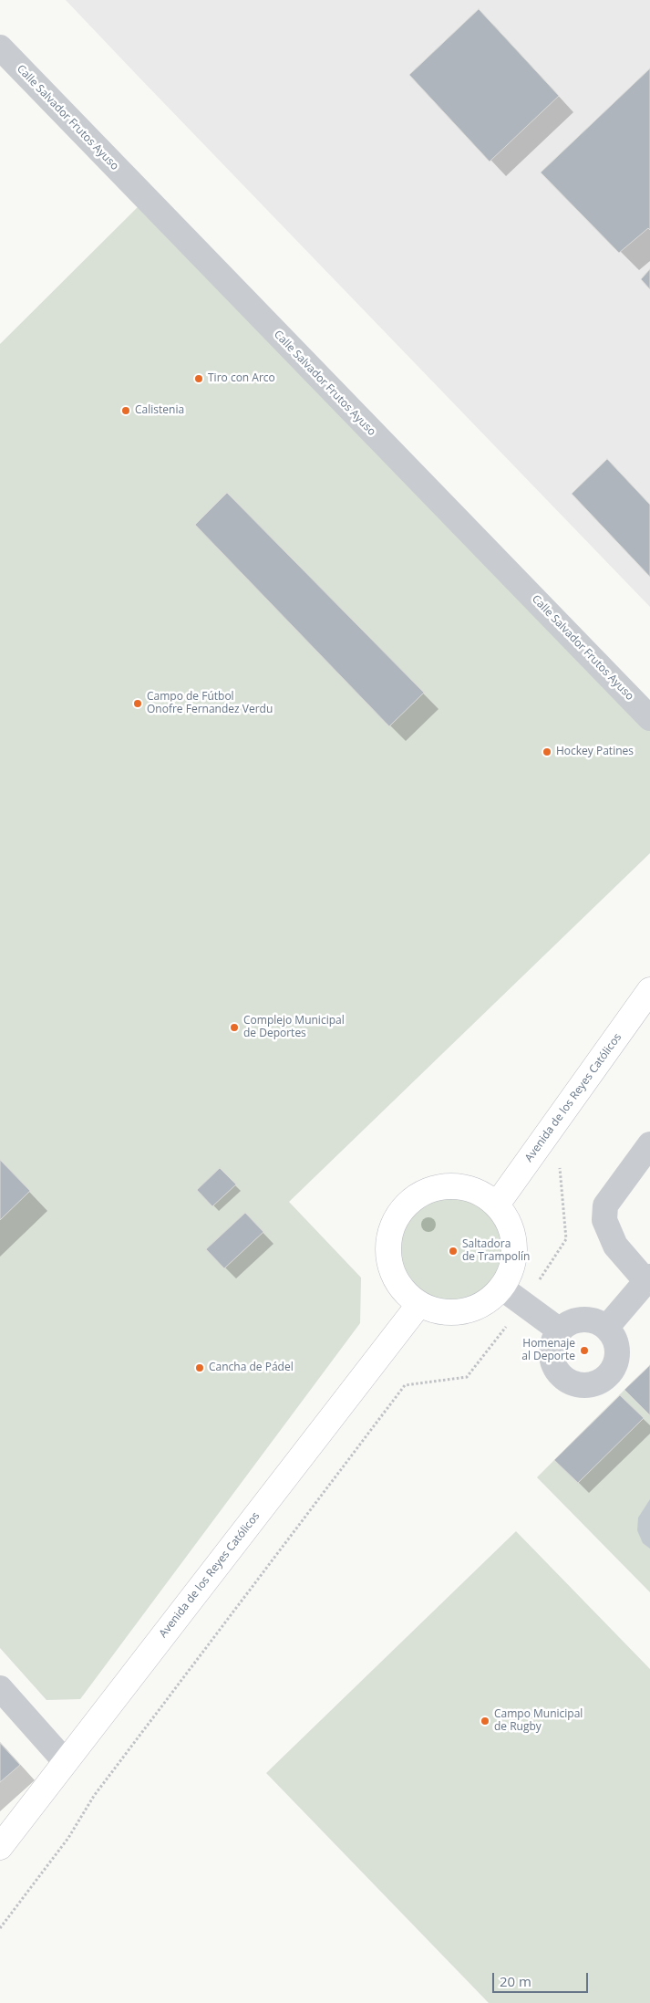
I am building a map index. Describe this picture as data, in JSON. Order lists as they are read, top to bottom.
{
  "streets": {
    "main road": ["Avenida de los Reyes Católicos"],
    "street": ["Calle Salvador Frutos Ayuso"]
  },
  "places": [
    "Tiro con Arco",
    "Calistenia",
    "Campo de Fútbol Onofre Fernandez Verdu",
    "Hockey Patines",
    "Complejo Municipal de Deportes",
    "Saltadora de Trampolín",
    "Homenaje al Deporte",
    "Cancha de Pádel",
    "Campo Municipal de Rugby"
  ],
  "scale_bar": "20 m"
}
